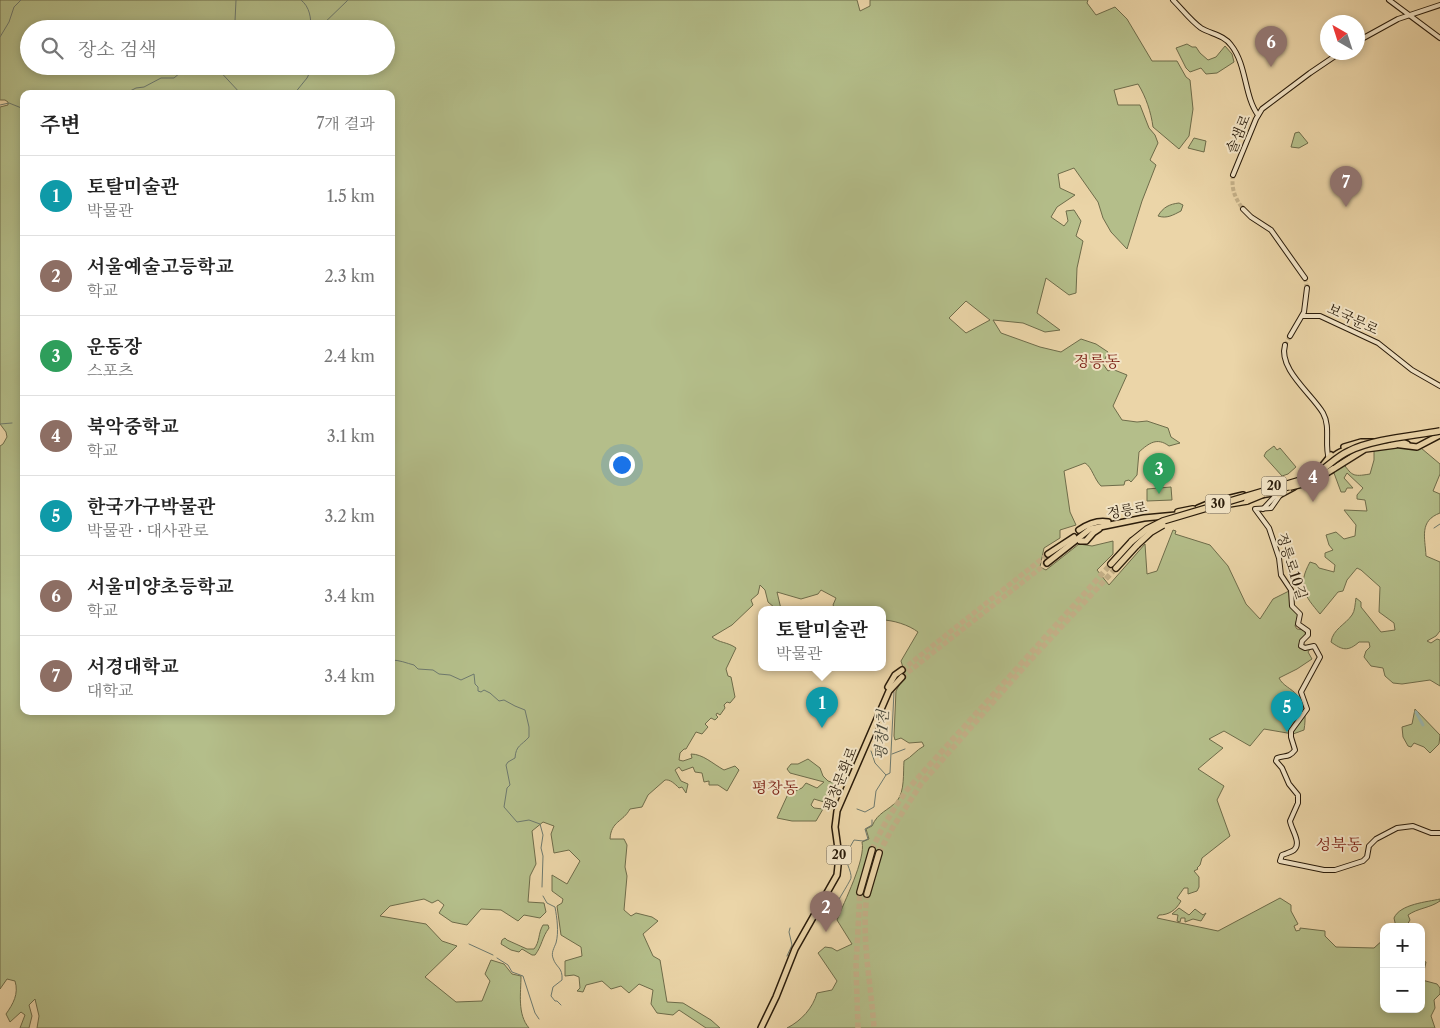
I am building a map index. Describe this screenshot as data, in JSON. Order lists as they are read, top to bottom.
{
  "streets": {
    "highway": ["30"],
    "main road": [
      "솔샘로",
      "보국문로",
      "20",
      "정릉로",
      "정릉로10길",
      "평창문화로"
    ]
  },
  "crossings": [
    ["30", "정릉로"],
    ["30", "정릉로10길"],
    ["정릉로", "정릉로10길"]
  ],
  "districts": ["정릉동", "평창동", "성북동"],
  "water": ["평창1천"],
  "north": "top left",
  "page": {
    "search": "장소 검색",
    "pins": [
      "6",
      "7",
      "3",
      "4",
      "1",
      "5",
      "2"
    ],
    "heading": ["주변", "7개 결과"],
    "list": [
      {
        "mark": "1",
        "name": "토탈미술관",
        "note": "박물관",
        "value": "1.5 km"
      },
      {
        "mark": "2",
        "name": "서울예술고등학교",
        "note": "학교",
        "value": "2.3 km"
      },
      {
        "mark": "3",
        "name": "운동장",
        "note": "스포츠",
        "value": "2.4 km"
      },
      {
        "mark": "4",
        "name": "북악중학교",
        "note": "학교",
        "value": "3.1 km"
      },
      {
        "mark": "5",
        "name": "한국가구박물관",
        "note": "박물관 · 대사관로",
        "value": "3.2 km"
      },
      {
        "mark": "6",
        "name": "서울미양초등학교",
        "note": "학교",
        "value": "3.4 km"
      },
      {
        "mark": "7",
        "name": "서경대학교",
        "note": "대학교",
        "value": "3.4 km"
      }
    ],
    "popup": ["토탈미술관", "박물관"],
    "map_buttons": ["+", "−"]
  }
}
